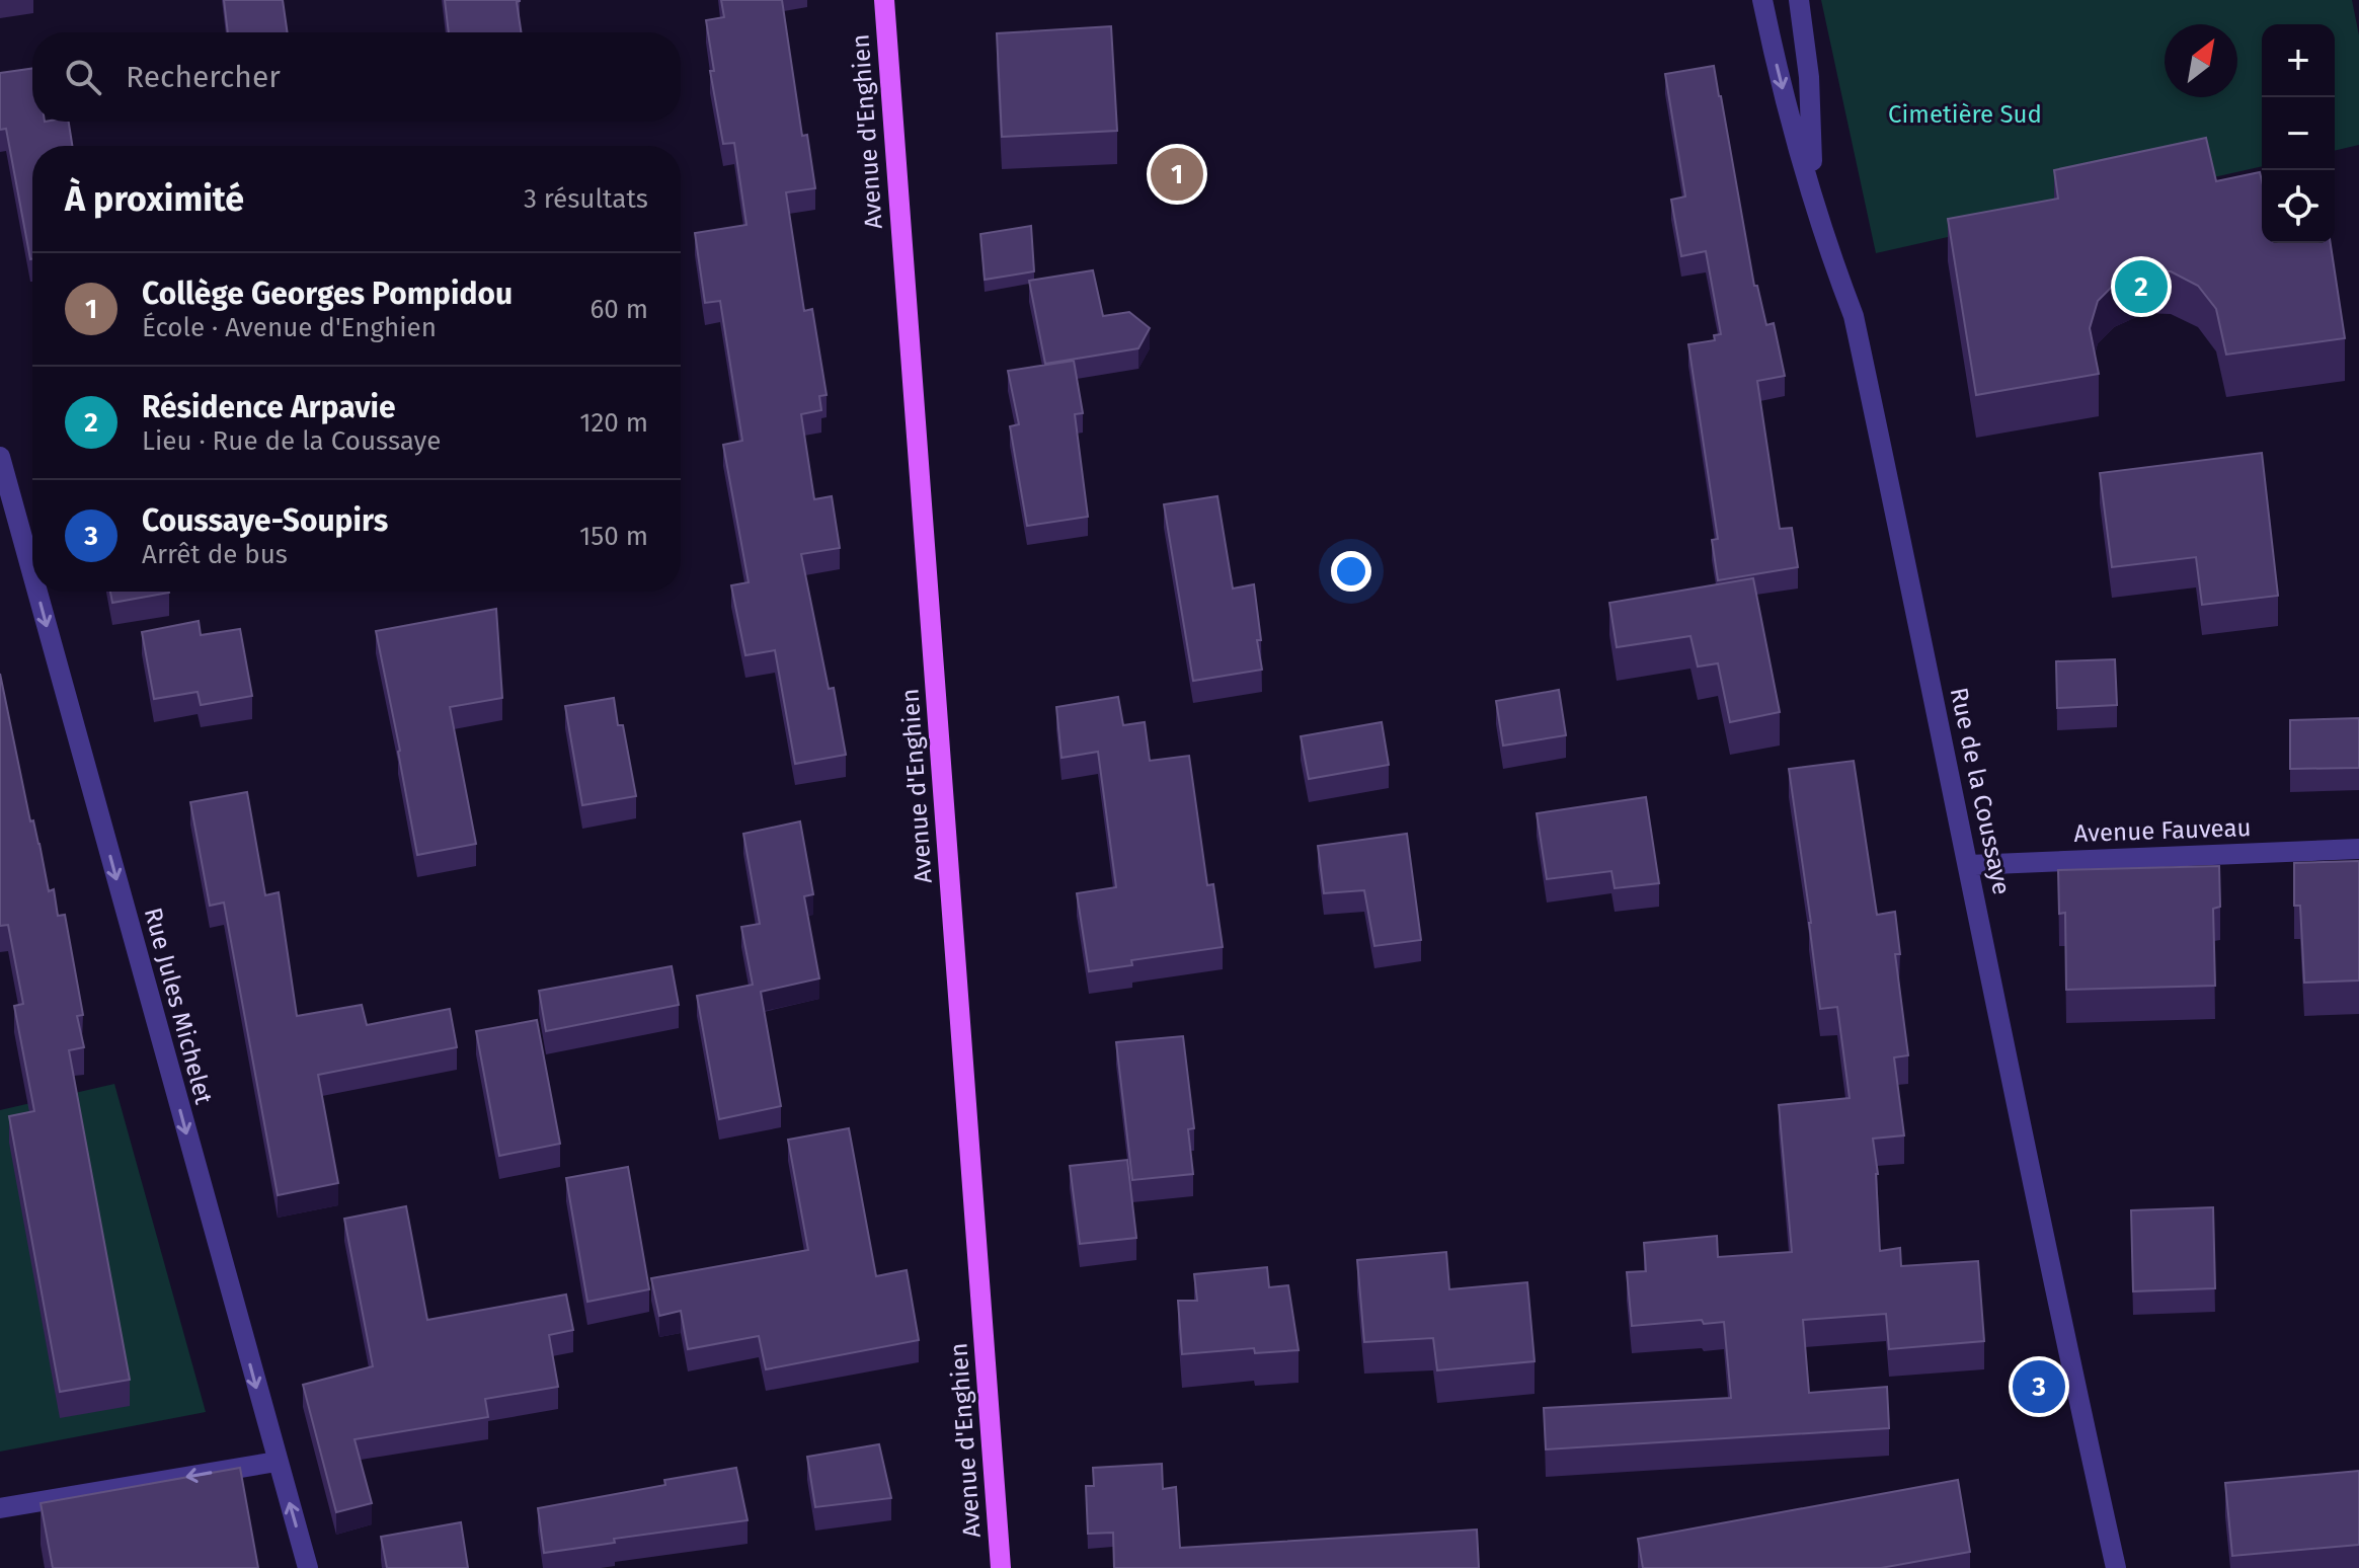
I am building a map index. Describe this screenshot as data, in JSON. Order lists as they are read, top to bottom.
{
  "streets": {
    "main road": ["Avenue d'Enghien"],
    "street": ["Rue de la Coussaye", "Avenue Fauveau", "Rue Jules Michelet"]
  },
  "crossings": [
    ["Rue de la Coussaye", "Avenue Fauveau"]
  ],
  "one_way": ["Rue Jules Michelet"],
  "parks": ["Cimetière Sud"],
  "north": "top right",
  "page": {
    "map_buttons": ["+", "−"],
    "search": "Rechercher",
    "pins": ["1", "2", "3"],
    "heading": ["À proximité", "3 résultats"],
    "list": [
      {
        "mark": "1",
        "name": "Collège Georges Pompidou",
        "note": "École · Avenue d'Enghien",
        "value": "60 m"
      },
      {
        "mark": "2",
        "name": "Résidence Arpavie",
        "note": "Lieu · Rue de la Coussaye",
        "value": "120 m"
      },
      {
        "mark": "3",
        "name": "Coussaye-Soupirs",
        "note": "Arrêt de bus",
        "value": "150 m"
      }
    ]
  }
}
